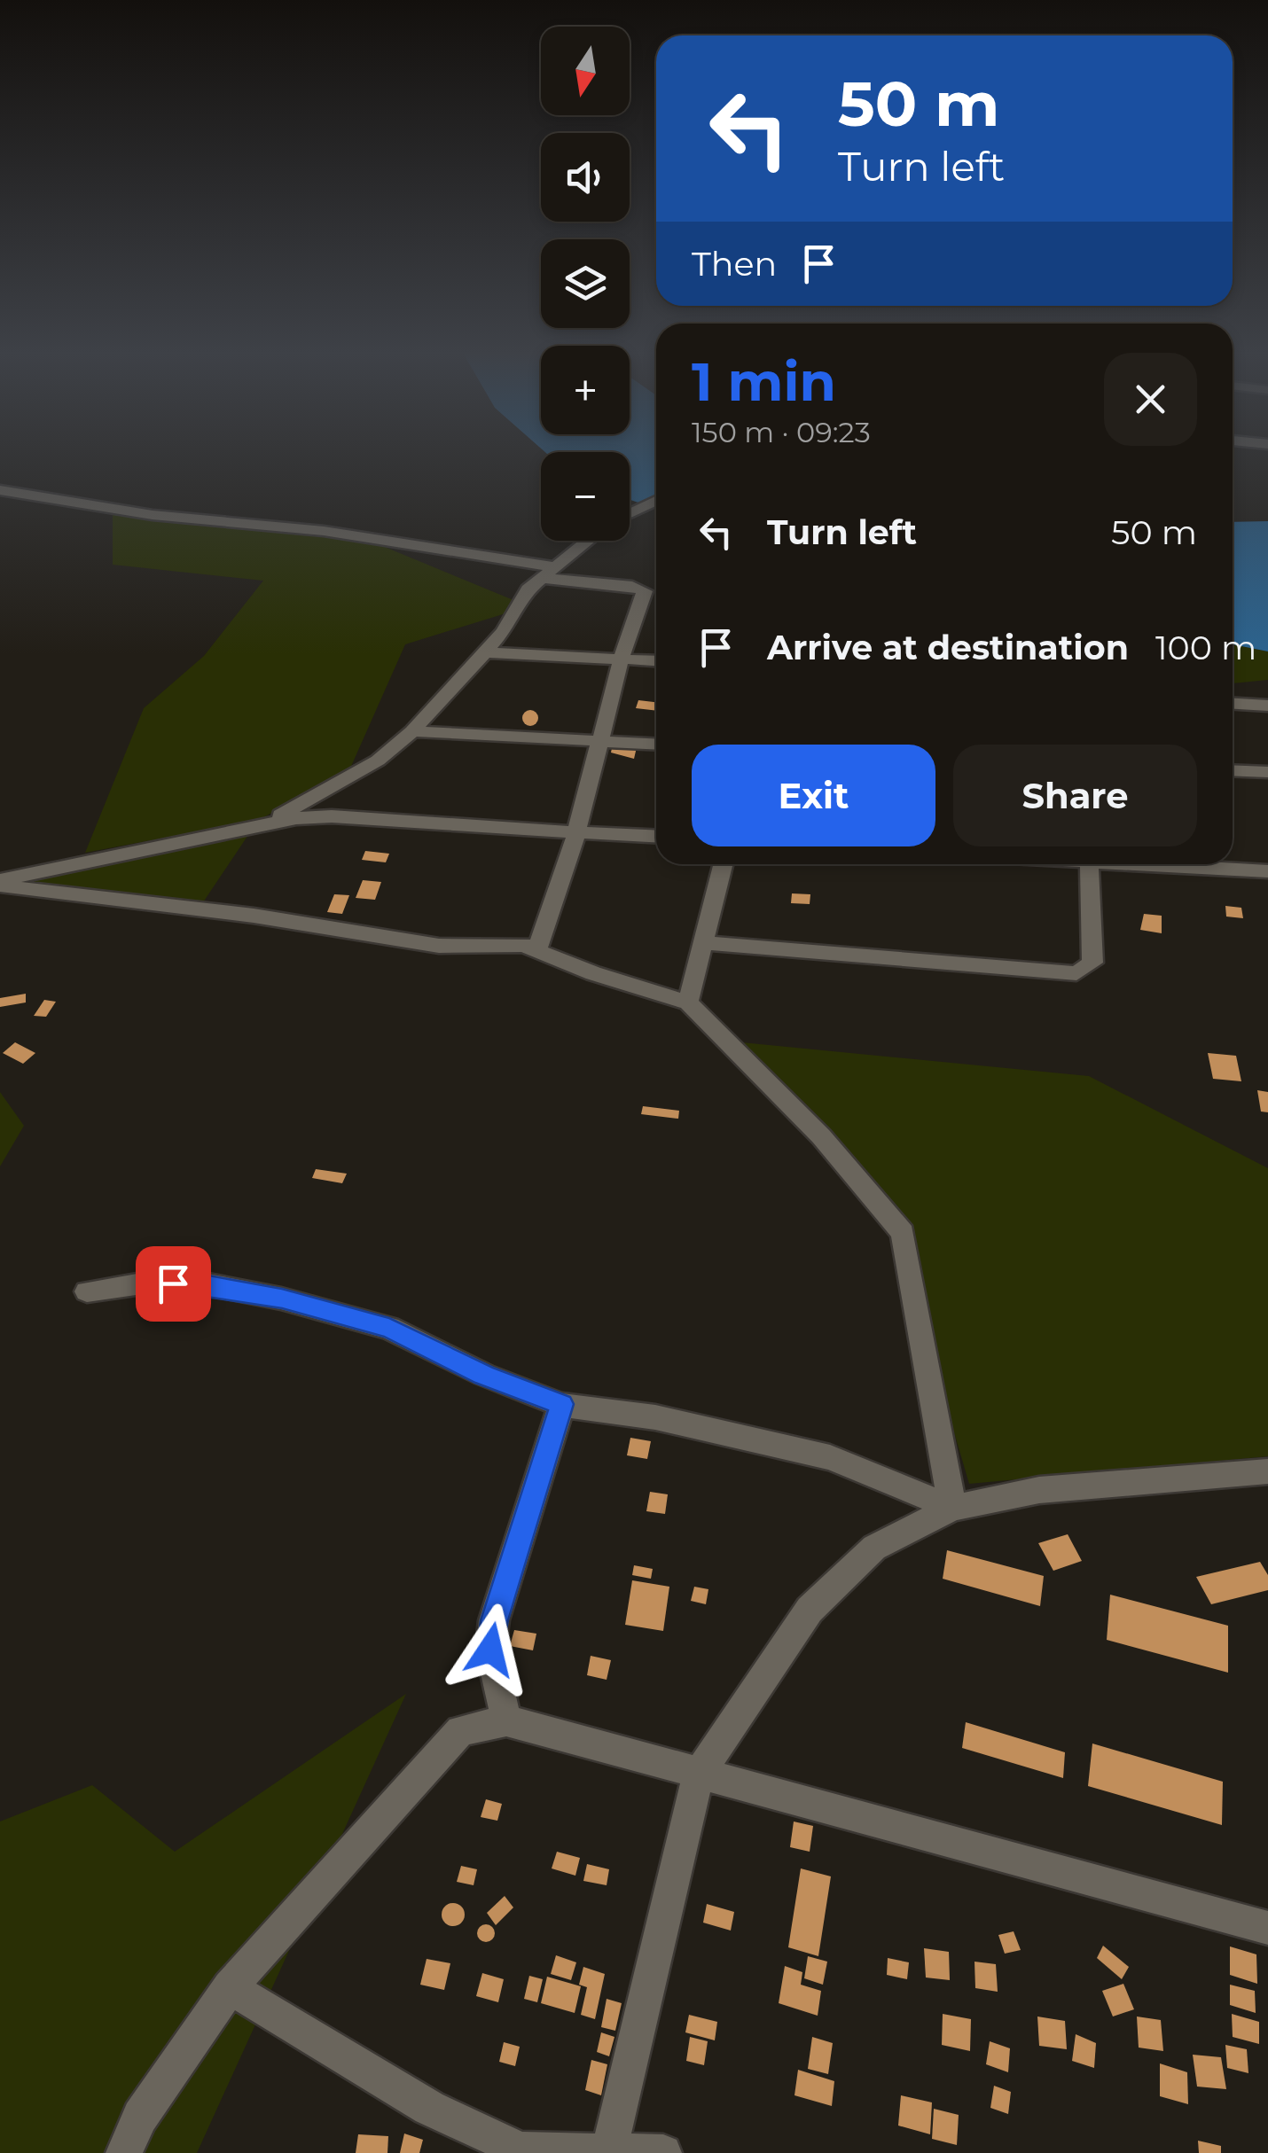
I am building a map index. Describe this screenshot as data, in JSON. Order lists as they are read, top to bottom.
{
  "north": "bottom",
  "page": {
    "map_buttons": ["+", "−"],
    "turn": ["50 m", "Turn left"],
    "then": "Then",
    "heading": ["1 min", "150 m · 09:23"],
    "list": [
      {
        "name": "Turn left",
        "value": "50 m"
      },
      {
        "name": "Arrive at destination",
        "value": "100 m"
      }
    ],
    "buttons": ["Exit", "Share"]
  }
}
